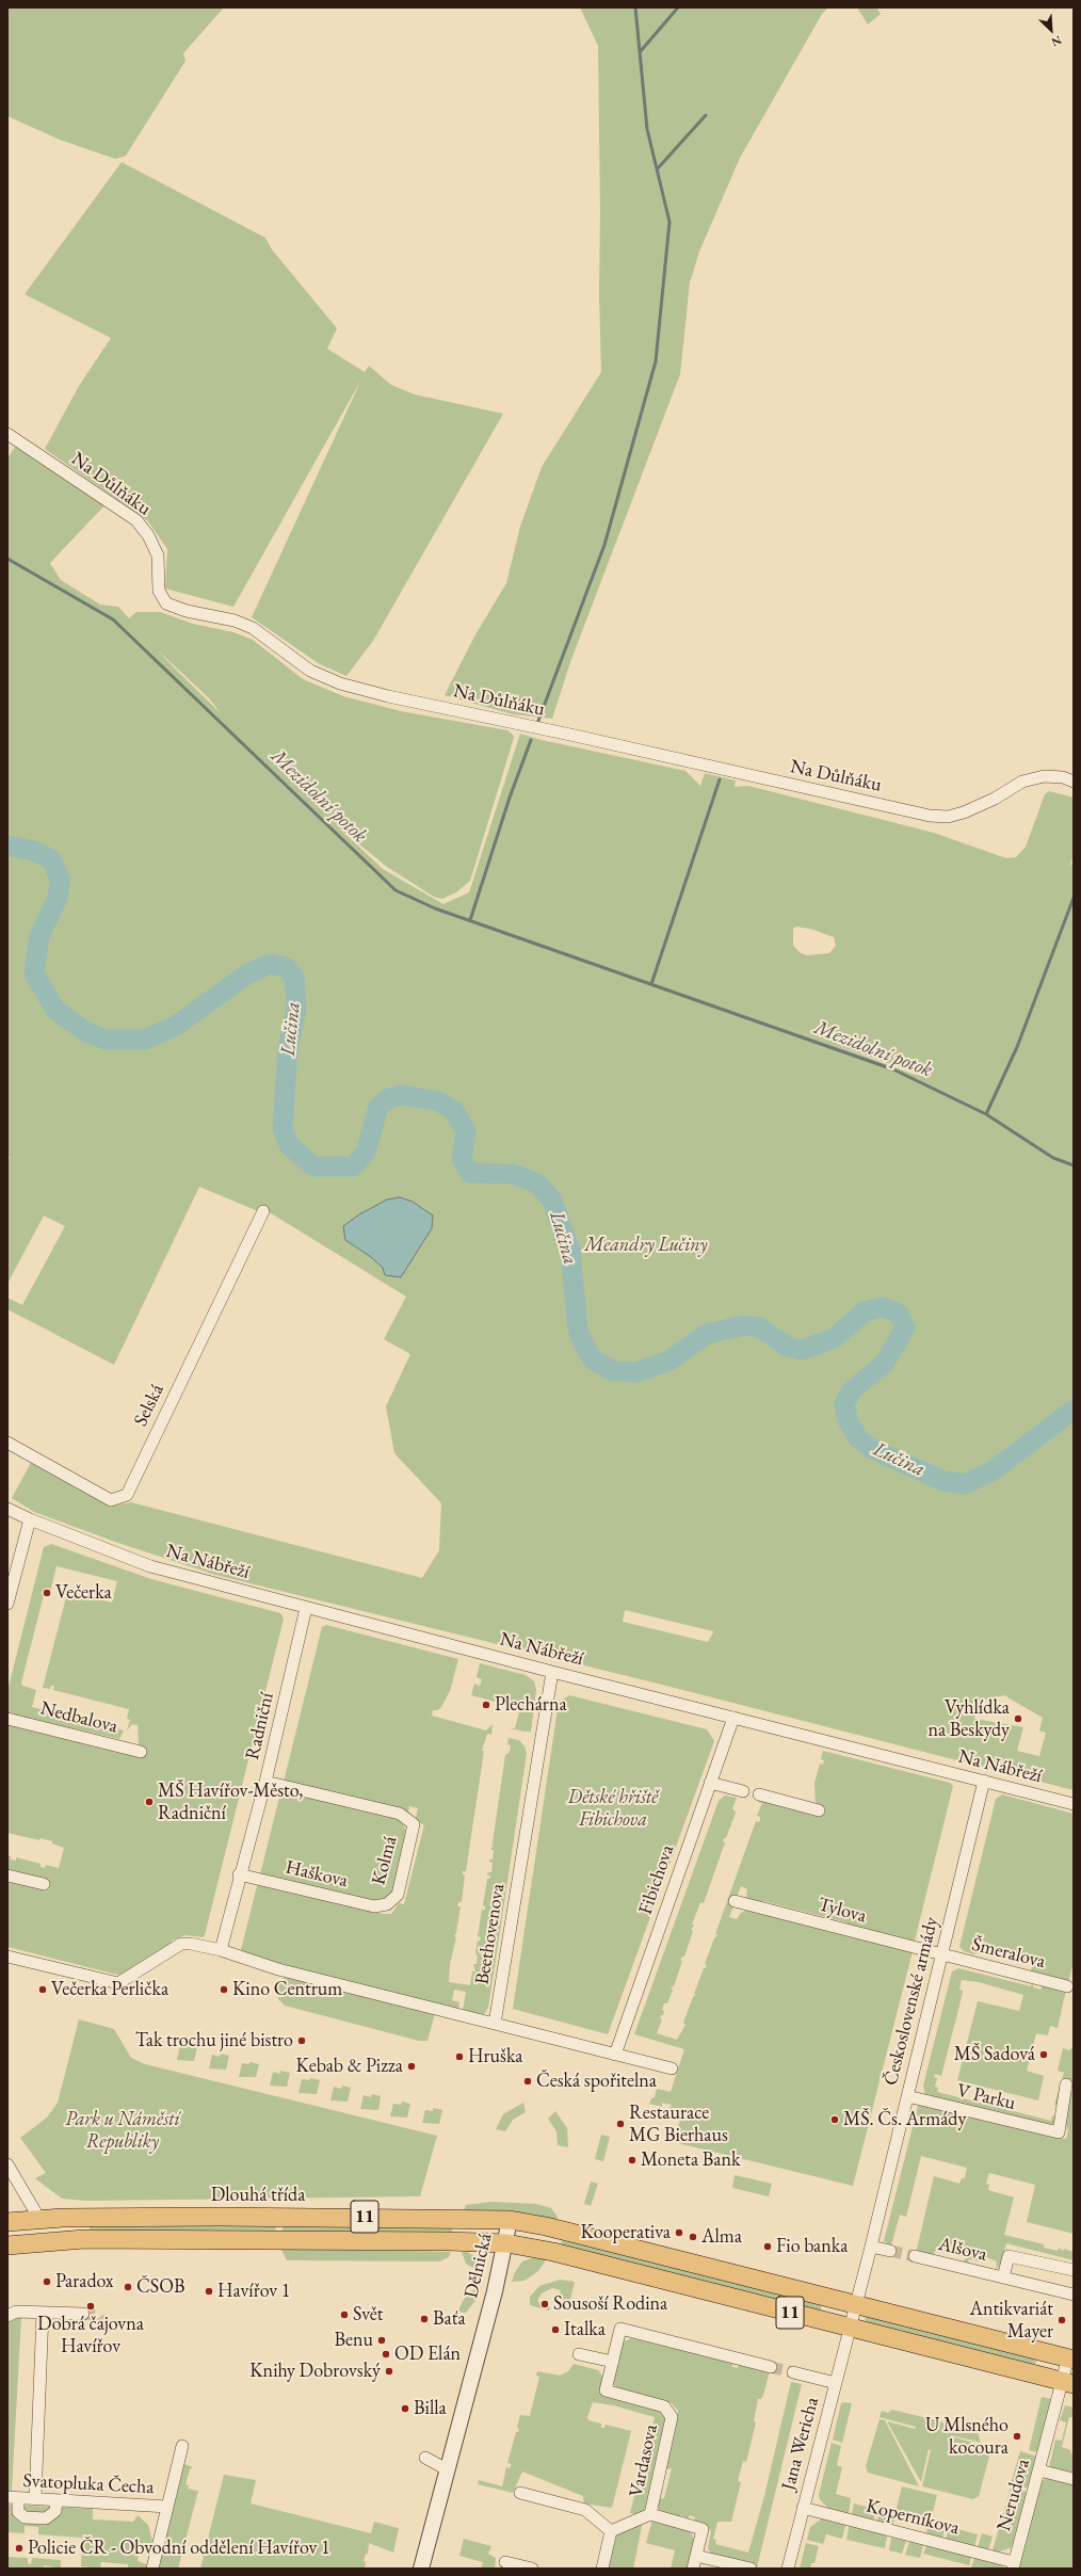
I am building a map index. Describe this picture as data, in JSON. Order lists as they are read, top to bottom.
{
  "streets": {
    "main road": ["Dlouhá třída", "11"],
    "street": [
      "Na Důlňáku",
      "Selská",
      "Na Nábřeží",
      "Nedbalova",
      "Radniční",
      "Kolmá",
      "Haškova",
      "Fibichova",
      "Tylova",
      "Beethovenova",
      "Šmeralova",
      "Československé armády",
      "V Parku",
      "Alšova",
      "Dělnická",
      "Jana Wericha",
      "Vardasova",
      "Svatopluka Čecha",
      "Nerudova",
      "Koperníkova"
    ]
  },
  "crossings": [
    ["Na Nábřeží", "Radniční"],
    ["Na Nábřeží", "Fibichova"],
    ["Na Nábřeží", "Beethovenova"],
    ["Na Nábřeží", "Československé armády"],
    ["Radniční", "Kolmá"],
    ["Radniční", "Haškova"],
    ["Kolmá", "Haškova"],
    ["Tylova", "Šmeralova"],
    ["Tylova", "Československé armády"],
    ["Šmeralova", "Československé armády"],
    ["Československé armády", "V Parku"],
    ["Československé armády", "11"],
    ["Československé armády", "Jana Wericha"],
    ["Dlouhá třída", "11"],
    ["Dlouhá třída", "Dělnická"],
    ["11", "Dělnická"],
    ["11", "Jana Wericha"],
    ["11", "Nerudova"],
    ["Jana Wericha", "Koperníkova"],
    ["Nerudova", "Koperníkova"]
  ],
  "water": ["Mezidolní potok", "Lučina"],
  "parks": ["Meandry Lučiny", "Dětské hřiště Fibichova", "Park u Náměstí Republiky"],
  "places": [
    "Večerka",
    "Plechárna",
    "Vyhlídka na Beskydy",
    "MŠ Havířov-Město, Radniční",
    "Večerka Perlička",
    "Kino Centrum",
    "Tak trochu jiné bistro",
    "MŠ Sadová",
    "Hruška",
    "Kebab & Pizza",
    "Česká spořitelna",
    "MŠ. Čs. Armády",
    "Restaurace MG Bierhaus",
    "Moneta Bank",
    "Kooperativa",
    "Alma",
    "Fio banka",
    "Paradox",
    "ČSOB",
    "Havířov 1",
    "Sousoší Rodina",
    "Dobrá čajovna Havířov",
    "Svět",
    "Baťa",
    "Antikvariát Mayer",
    "Italka",
    "Benu",
    "OD Elán",
    "Knihy Dobrovský",
    "Billa",
    "U Mlsného kocoura",
    "Policie ČR - Obvodní oddělení Havířov 1"
  ],
  "north": "bottom right"
}
